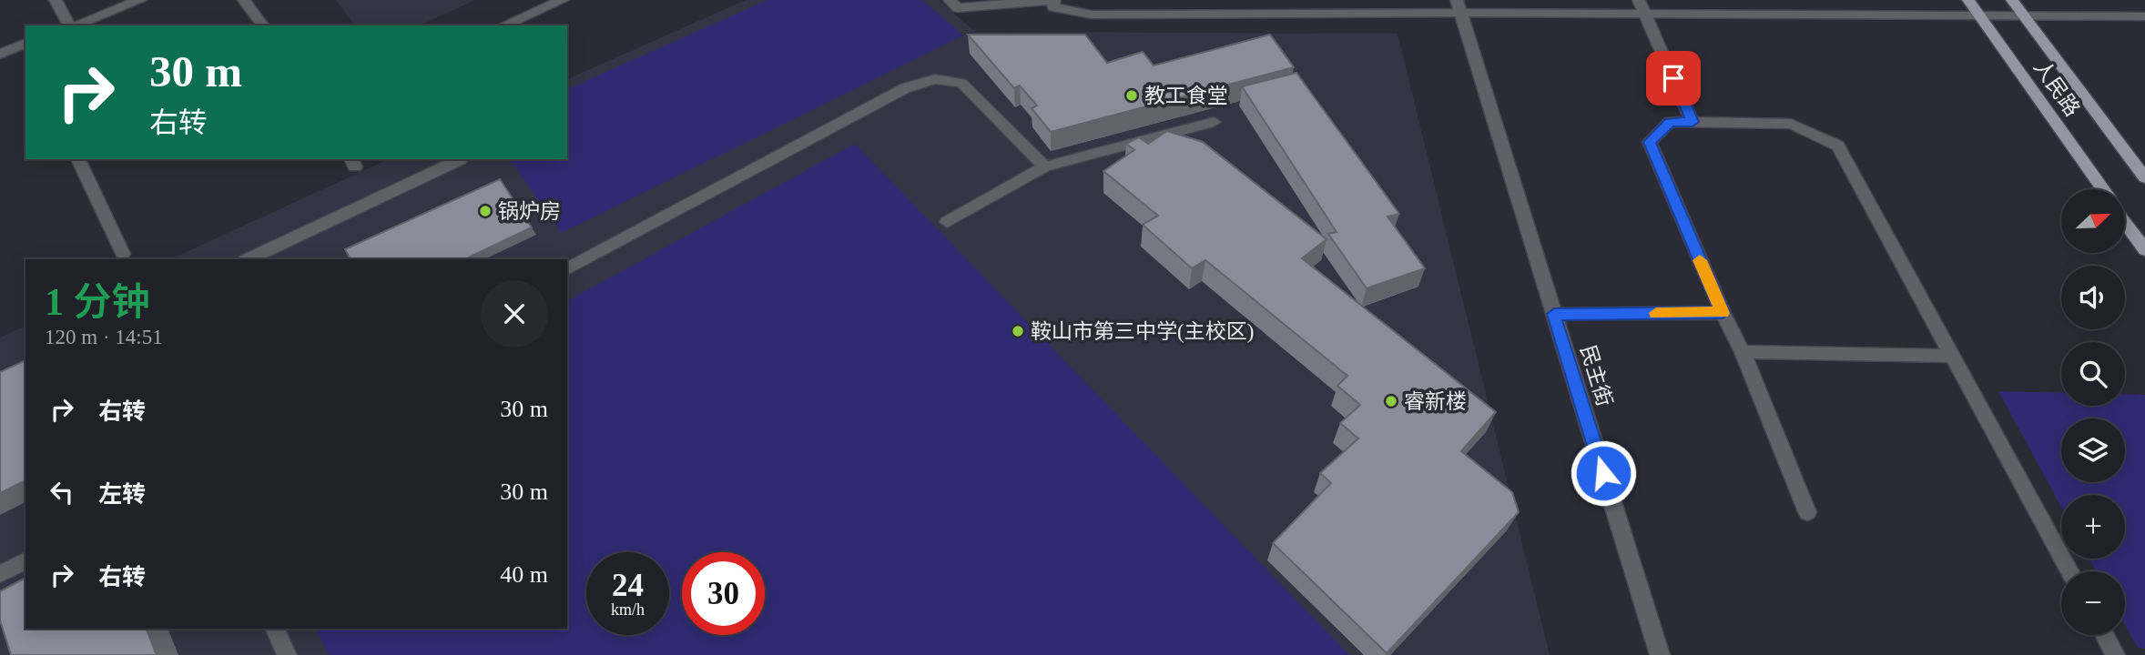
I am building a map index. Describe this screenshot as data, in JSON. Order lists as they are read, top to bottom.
{
  "streets": {
    "main road": ["人民路"],
    "street": ["民主街"]
  },
  "places": [
    "教工食堂",
    "锅炉房",
    "鞍山市第三中学(主校区)",
    "睿新楼"
  ],
  "north": "top right",
  "page": {
    "turn": ["30 m", "右转"],
    "map_buttons": ["+", "−"],
    "heading": ["1 分钟", "120 m · 14:51"],
    "list": [
      {
        "name": "右转",
        "value": "30 m"
      },
      {
        "name": "左转",
        "value": "30 m"
      },
      {
        "name": "右转",
        "value": "40 m"
      }
    ],
    "speed": "24 km/h",
    "limit": "30"
  }
}
